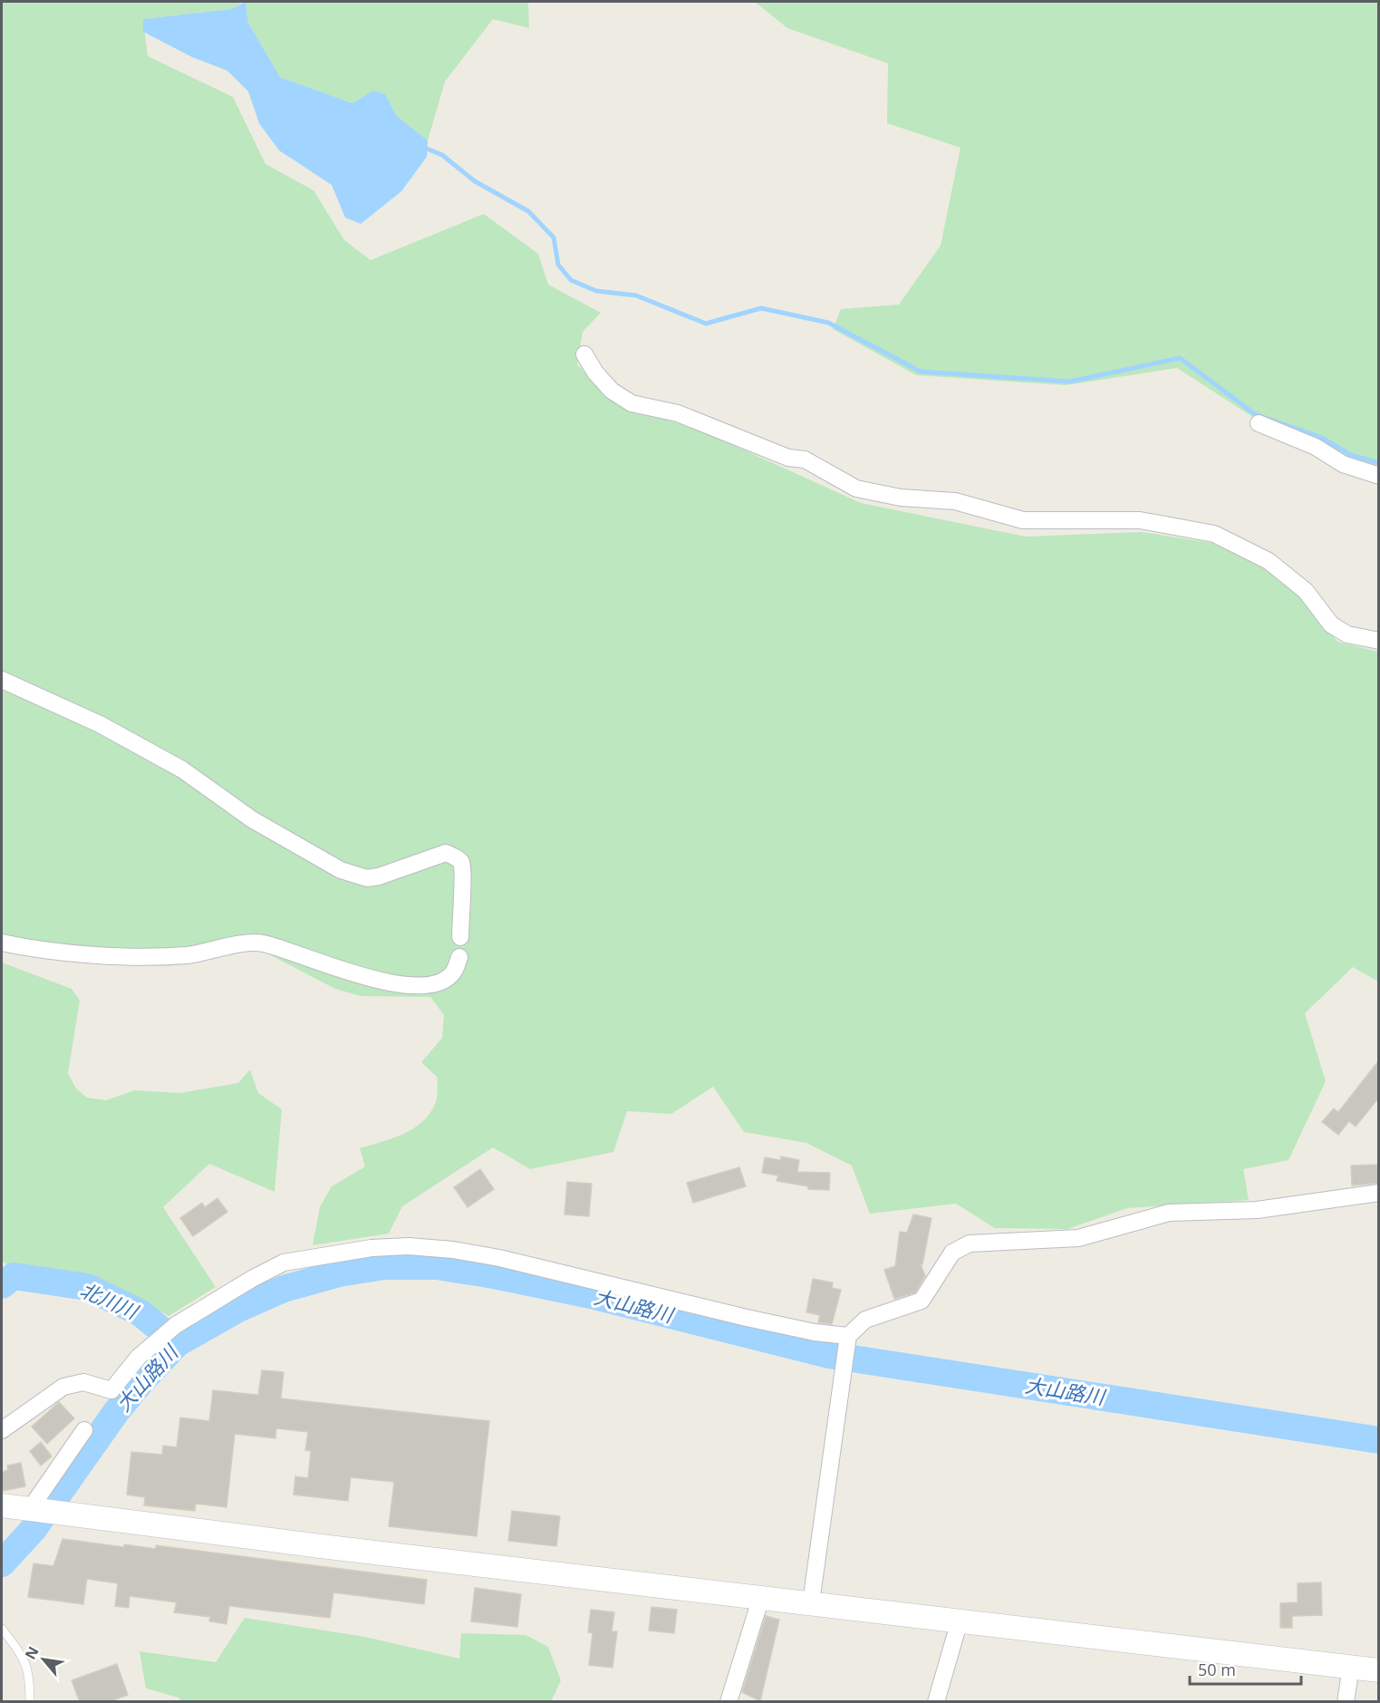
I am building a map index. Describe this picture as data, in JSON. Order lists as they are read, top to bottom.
{
  "water": ["北川川", "大山路川"],
  "scale_bar": "50 m",
  "north": "top left"
}
